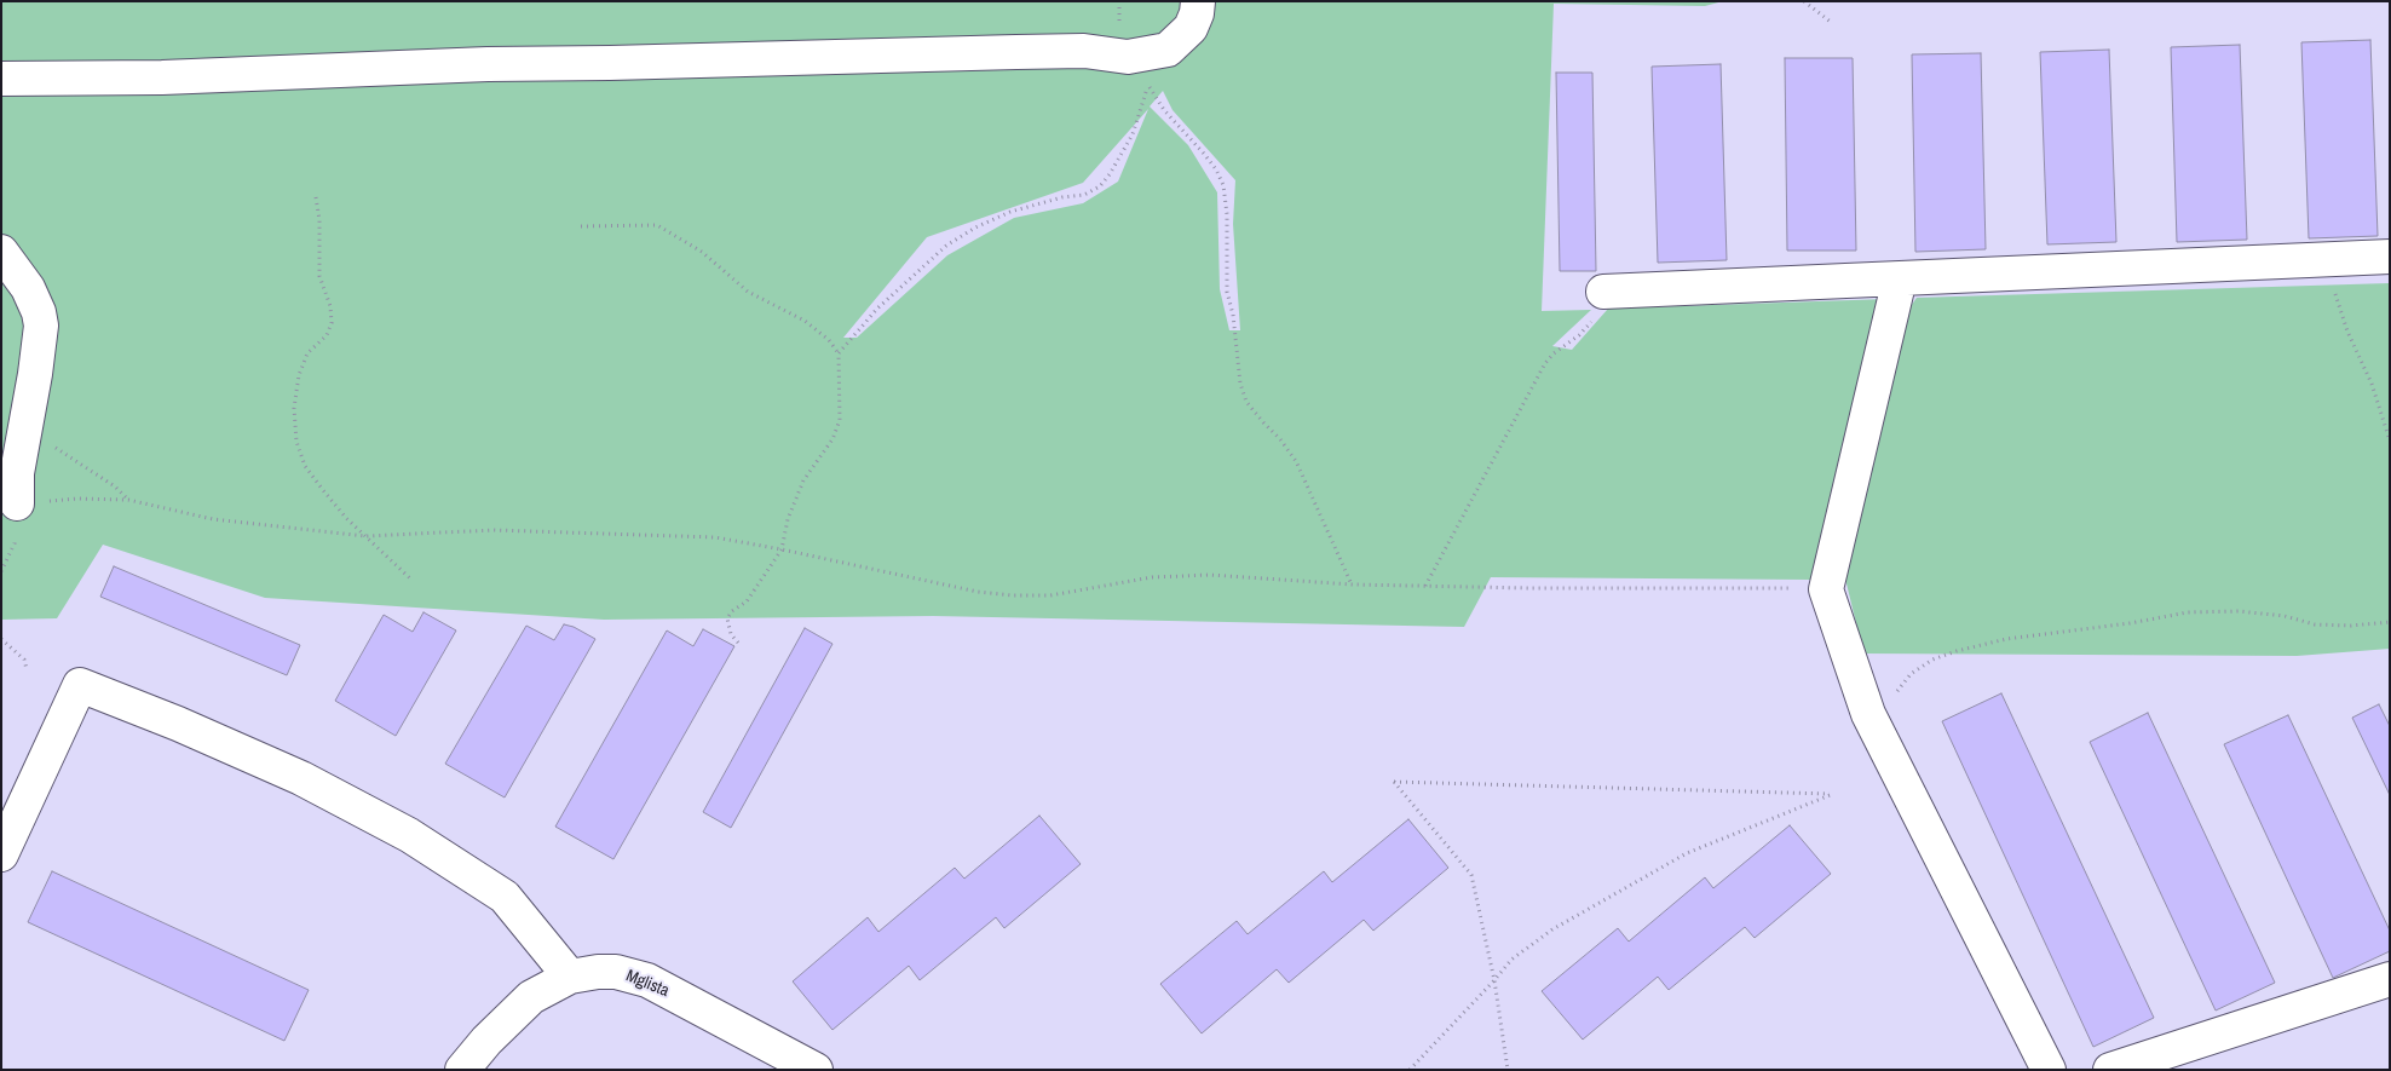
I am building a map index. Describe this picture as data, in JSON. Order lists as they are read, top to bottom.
{
  "streets": {
    "street": ["Mglista"]
  }
}
